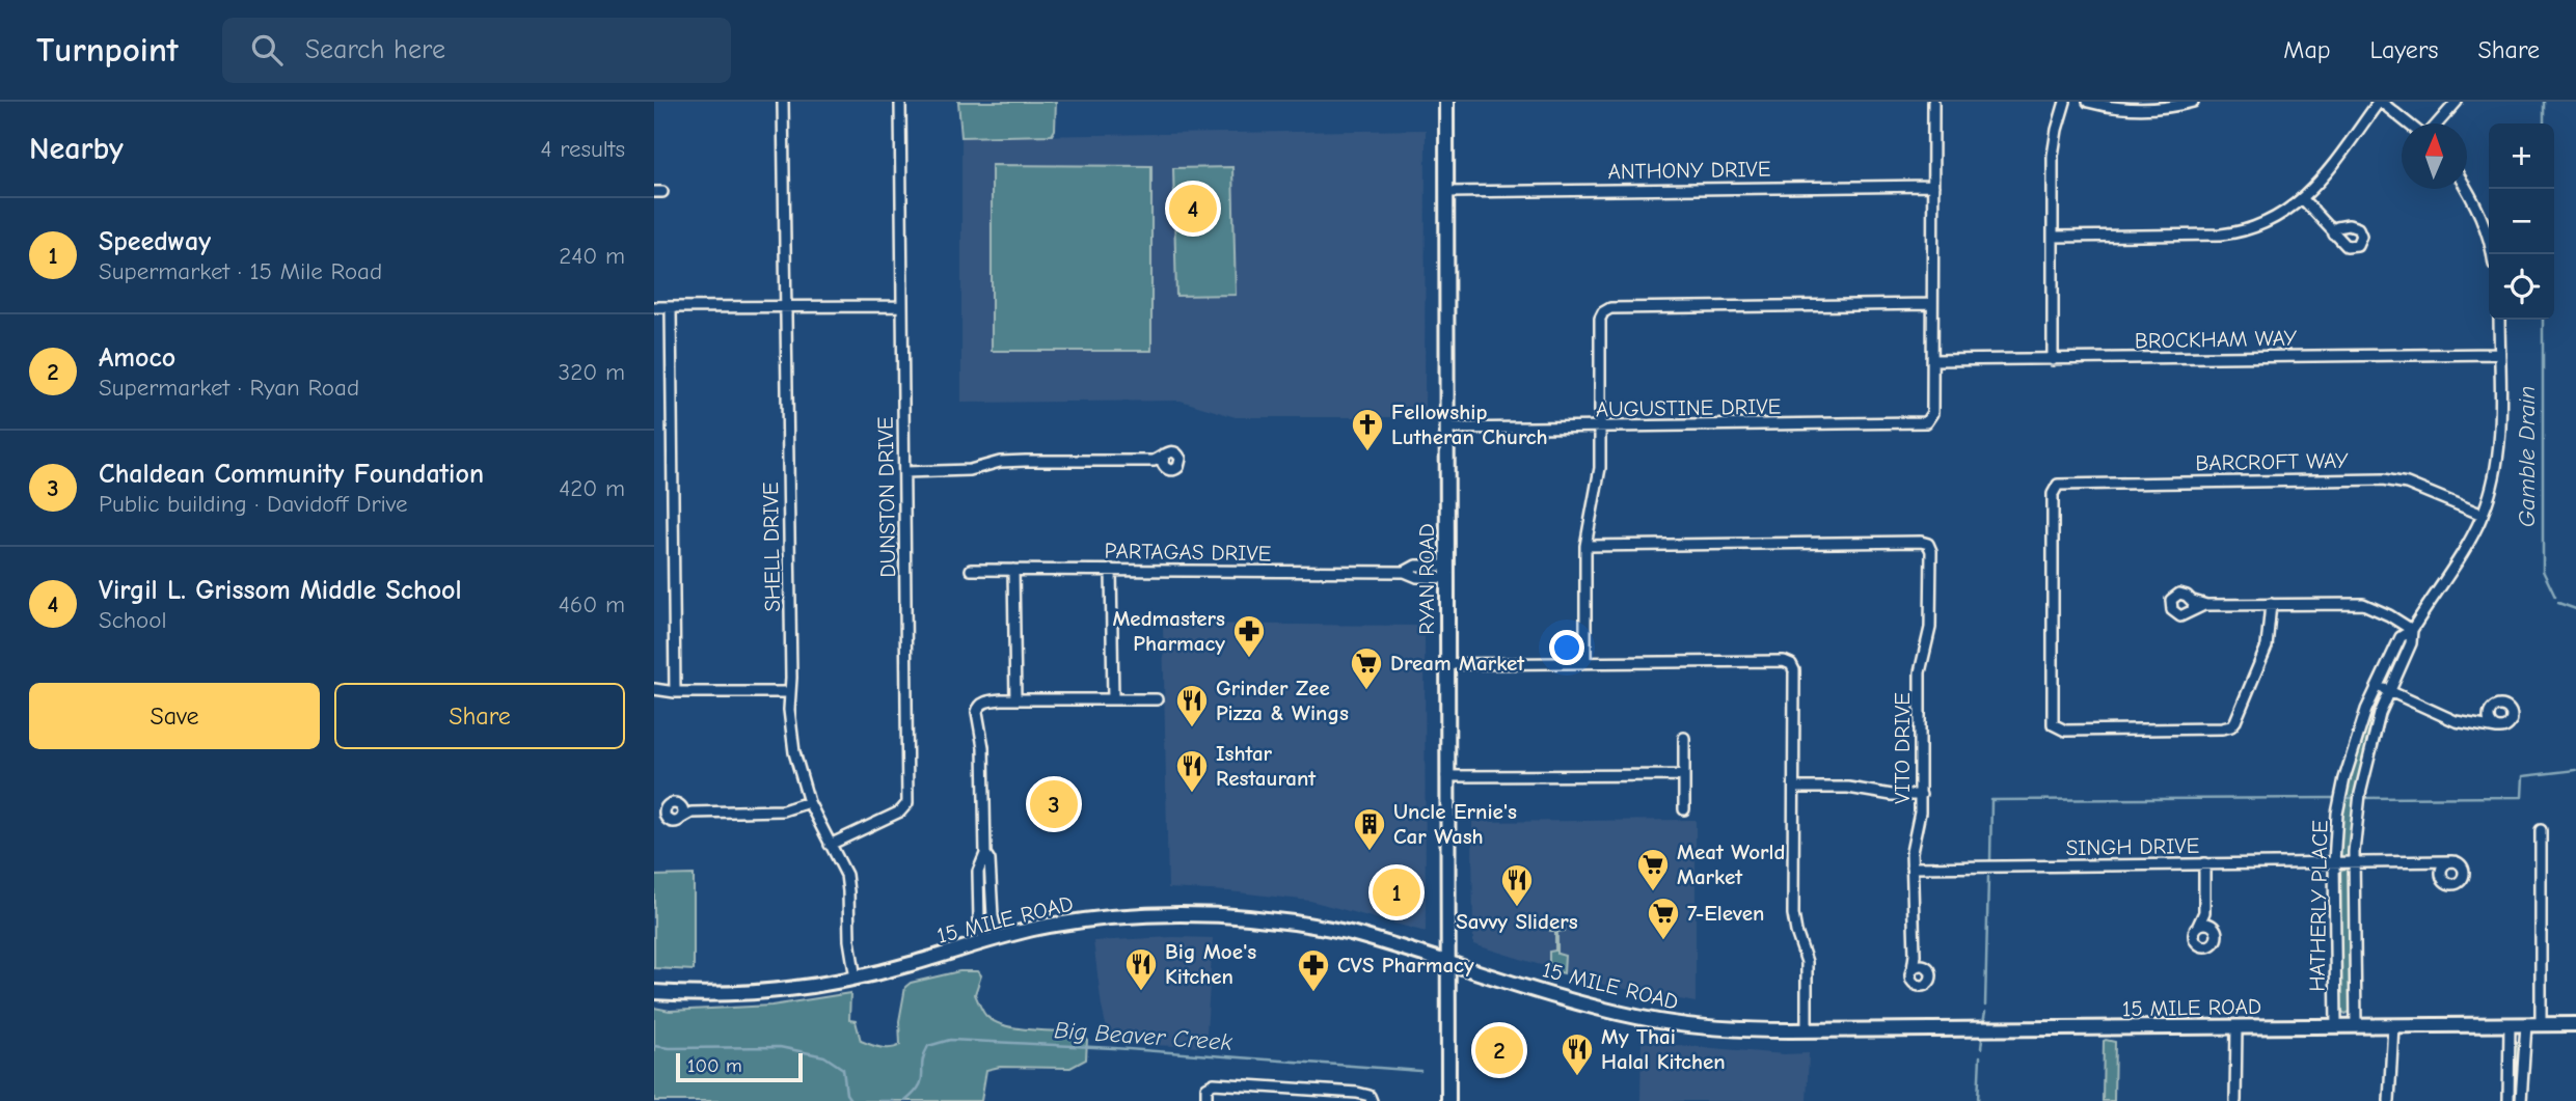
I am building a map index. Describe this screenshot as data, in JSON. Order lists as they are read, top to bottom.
{
  "streets": {
    "main road": ["RYAN ROAD", "15 MILE ROAD"],
    "street": [
      "ANTHONY DRIVE",
      "BROCKHAM WAY",
      "AUGUSTINE DRIVE",
      "BARCROFT WAY",
      "DUNSTON DRIVE",
      "SHELL DRIVE",
      "PARTAGAS DRIVE",
      "VITO DRIVE",
      "SINGH DRIVE",
      "HATHERLY PLACE"
    ]
  },
  "crossings": [
    ["ANTHONY DRIVE", "RYAN ROAD"],
    ["BROCKHAM WAY", "AUGUSTINE DRIVE"],
    ["BROCKHAM WAY", "HATHERLY PLACE"],
    ["AUGUSTINE DRIVE", "RYAN ROAD"],
    ["BARCROFT WAY", "HATHERLY PLACE"],
    ["DUNSTON DRIVE", "SHELL DRIVE"],
    ["SHELL DRIVE", "15 MILE ROAD"],
    ["PARTAGAS DRIVE", "RYAN ROAD"],
    ["RYAN ROAD", "15 MILE ROAD"],
    ["VITO DRIVE", "SINGH DRIVE"],
    ["SINGH DRIVE", "HATHERLY PLACE"],
    ["HATHERLY PLACE", "15 MILE ROAD"]
  ],
  "water": ["Gamble Drain", "Big Beaver Creek"],
  "places": {
    "church": ["Fellowship Lutheran Church"],
    "pharmacy": ["Medmasters Pharmacy", "CVS Pharmacy"],
    "supermarket": ["Dream Market", "Meat World Market", "7-Eleven"],
    "restaurant": [
      "Grinder Zee Pizza & Wings",
      "Ishtar Restaurant",
      "Savvy Sliders",
      "Big Moe's Kitchen",
      "My Thai Halal Kitchen"
    ],
    "building": ["Uncle Ernie's Car Wash"]
  },
  "scale_bar": "100 m",
  "north": "top",
  "page": {
    "header": "Turnpoint",
    "search": "Search here",
    "nav": ["Map", "Layers", "Share"],
    "heading": ["Nearby", "4 results"],
    "map_buttons": ["+", "−"],
    "pins": [
      "4",
      "3",
      "1",
      "2"
    ],
    "list": [
      {
        "mark": "1",
        "name": "Speedway",
        "note": "Supermarket · 15 Mile Road",
        "value": "240 m"
      },
      {
        "mark": "2",
        "name": "Amoco",
        "note": "Supermarket · Ryan Road",
        "value": "320 m"
      },
      {
        "mark": "3",
        "name": "Chaldean Community Foundation",
        "note": "Public building · Davidoff Drive",
        "value": "420 m"
      },
      {
        "mark": "4",
        "name": "Virgil L. Grissom Middle School",
        "note": "School",
        "value": "460 m"
      }
    ],
    "buttons": ["Save", "Share"],
    "scale": "100 m"
  }
}
